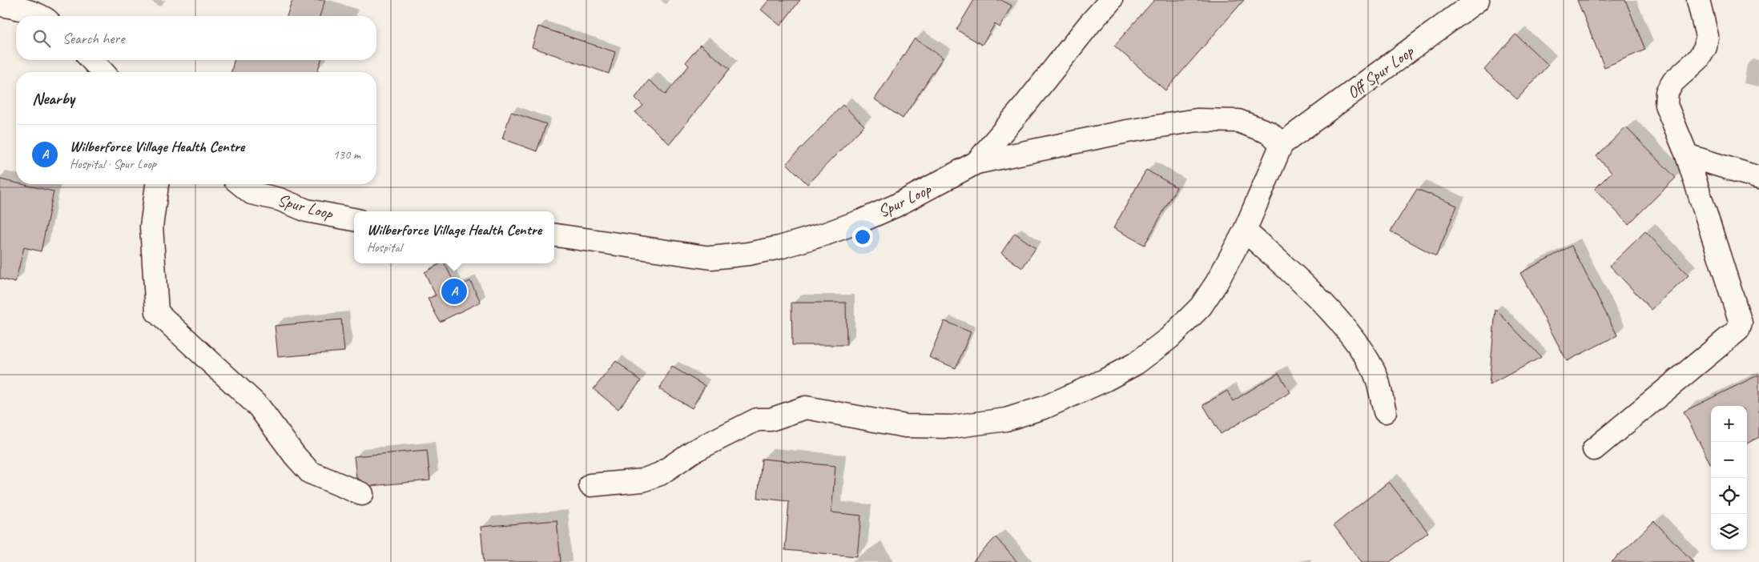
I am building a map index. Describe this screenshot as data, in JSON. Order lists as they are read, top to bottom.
{
  "streets": {
    "street": ["Off Spur Loop", "Spur Loop"]
  },
  "page": {
    "search": "Search here",
    "heading": "Nearby",
    "list": [
      {
        "mark": "A",
        "name": "Wilberforce Village Health Centre",
        "note": "Hospital · Spur Loop",
        "value": "130 m"
      }
    ],
    "popup": ["Wilberforce Village Health Centre", "Hospital"],
    "pins": "A",
    "map_buttons": ["+", "−"]
  }
}
